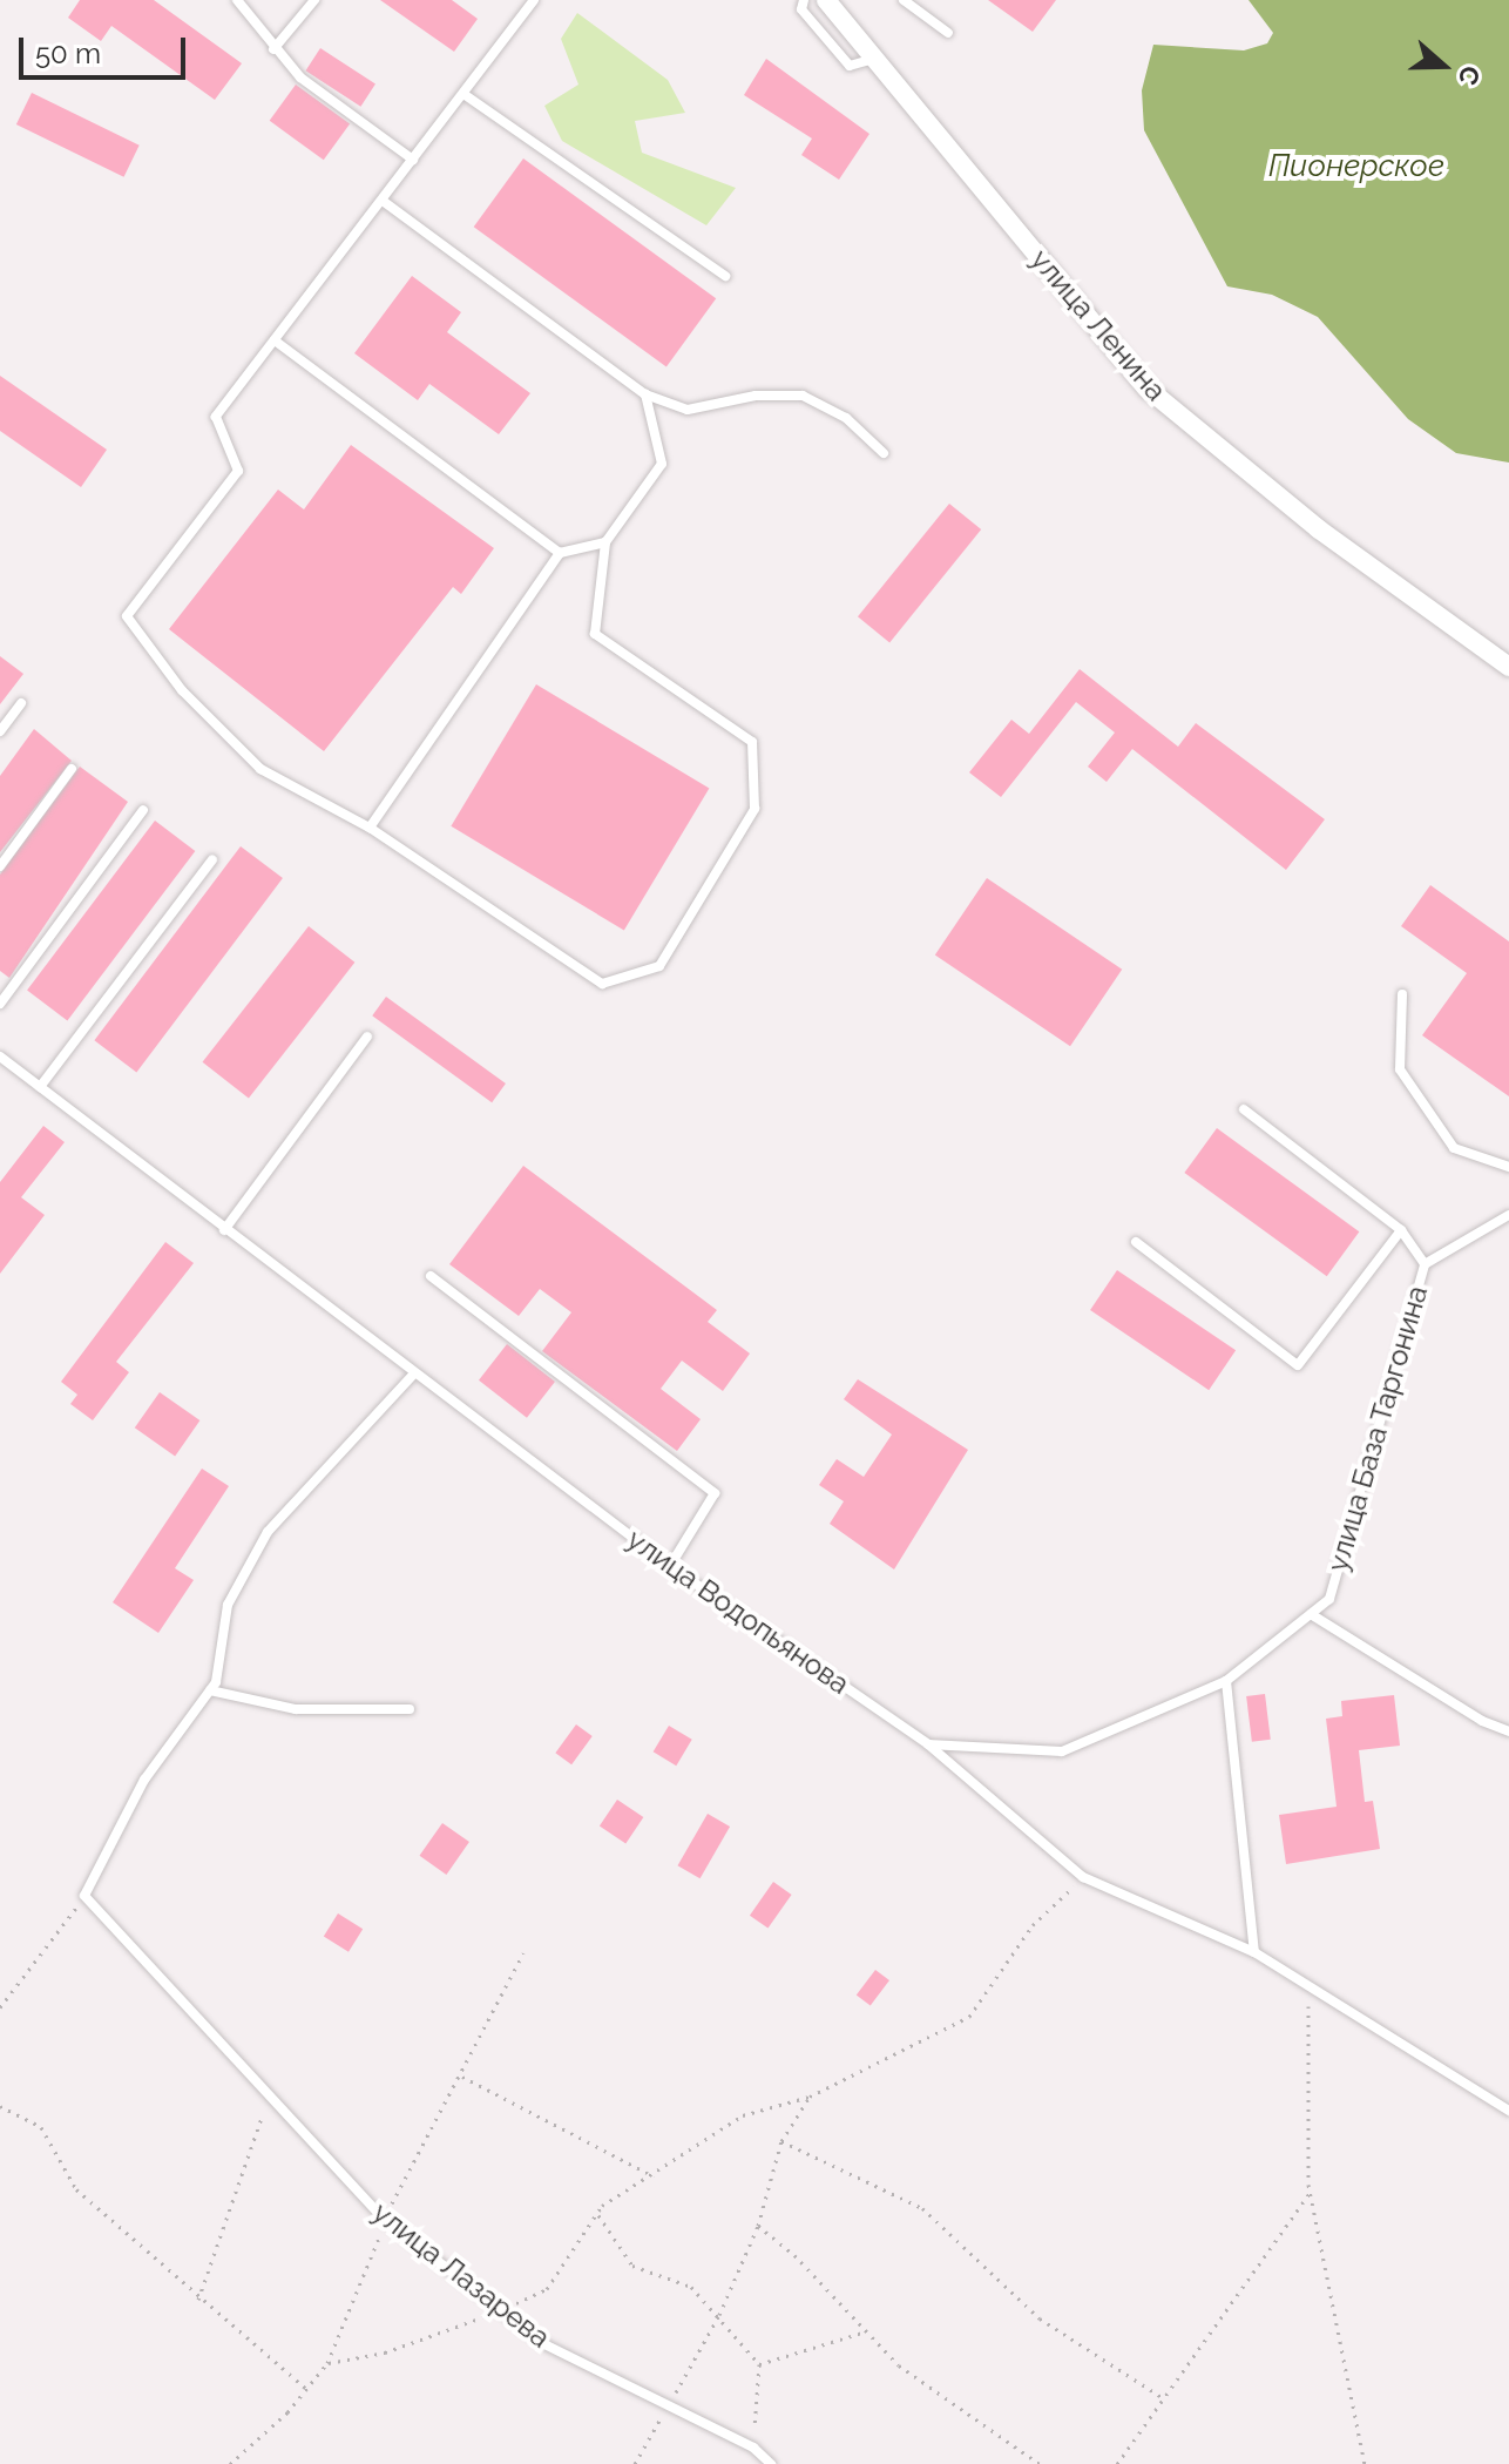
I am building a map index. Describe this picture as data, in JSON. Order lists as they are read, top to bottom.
{
  "streets": {
    "street": ["улица Ленина"],
    "lane": ["улица База Таргонина", "улица Водопьянова", "улица Лазарева"]
  },
  "crossings": [
    ["улица База Таргонина", "улица Водопьянова"]
  ],
  "water": ["Пионерское"],
  "scale_bar": "50 m",
  "north": "right"
}
